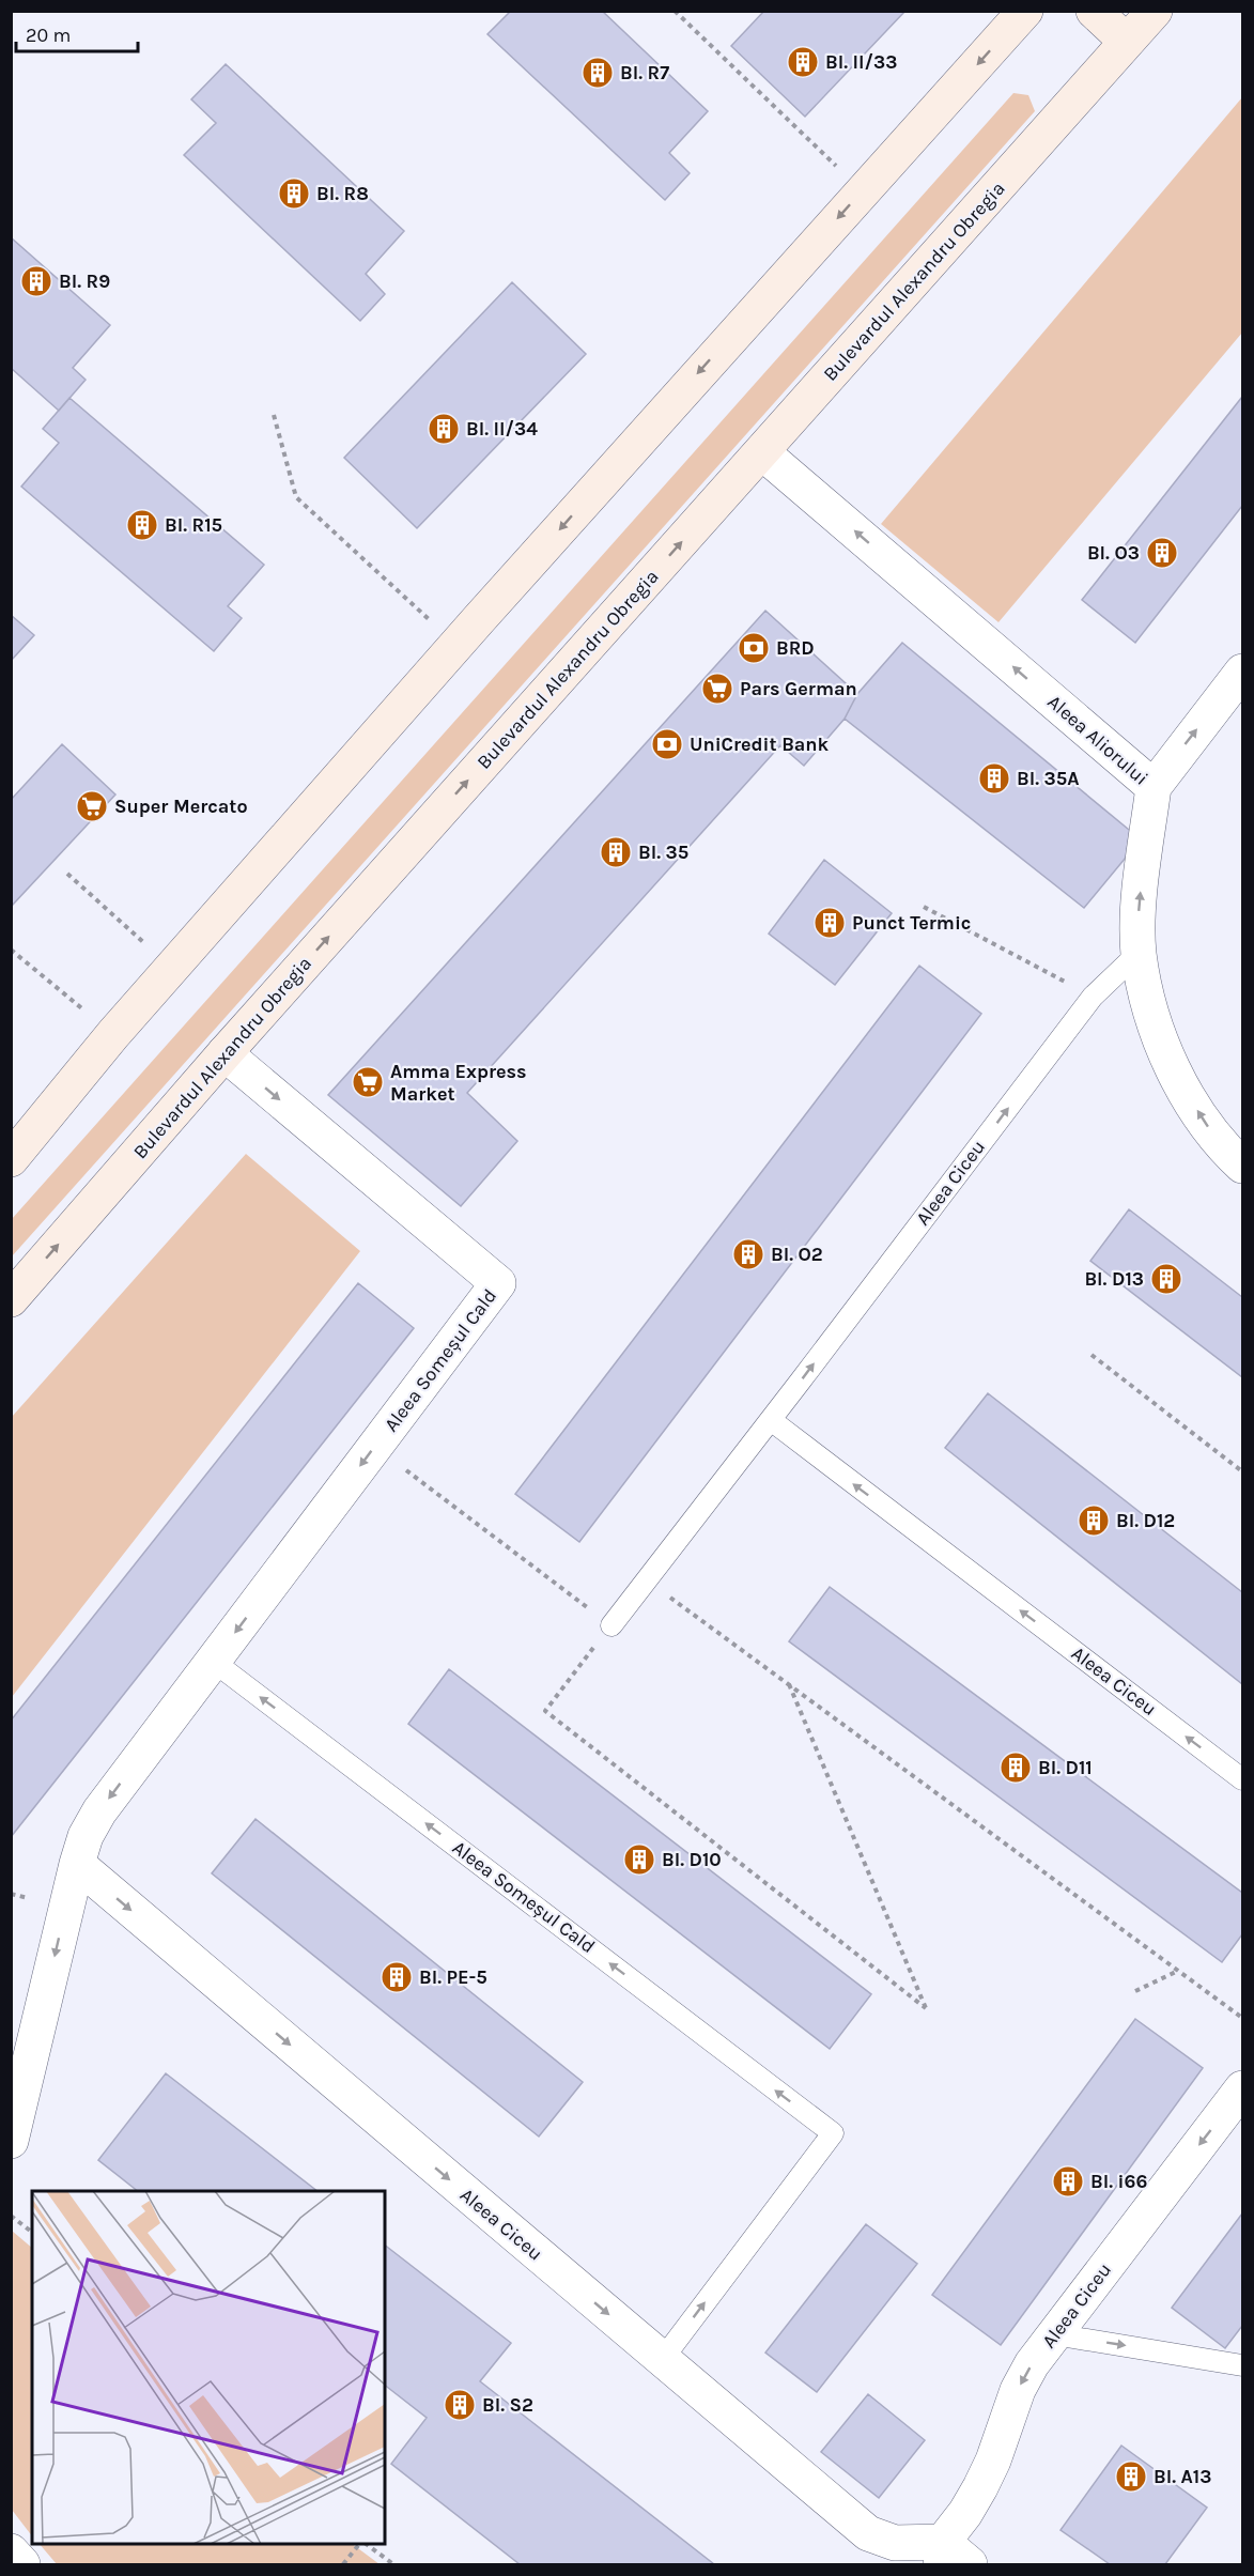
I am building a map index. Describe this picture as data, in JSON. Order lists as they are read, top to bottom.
{
  "streets": {
    "main road": ["Bulevardul Alexandru Obregia"],
    "street": ["Aleea Aliorului", "Aleea Ciceu", "Aleea Someșul Cald"]
  },
  "crossings": [
    ["Bulevardul Alexandru Obregia", "Aleea Aliorului"],
    ["Bulevardul Alexandru Obregia", "Aleea Someșul Cald"],
    ["Aleea Aliorului", "Aleea Ciceu"],
    ["Aleea Ciceu", "Aleea Someșul Cald"]
  ],
  "one_way": ["Aleea Aliorului"],
  "places": {
    "building": [
      "Bl. II/33",
      "Bl. R7",
      "Bl. R8",
      "Bl. R9",
      "Bl. II/34",
      "Bl. R15",
      "Bl. O3",
      "Bl. 35A",
      "Bl. 35",
      "Punct Termic",
      "Bl. O2",
      "Bl. D13",
      "Bl. D12",
      "Bl. D11",
      "Bl. D10",
      "Bl. PE-5",
      "Bl. i66",
      "Bl. S2",
      "Bl. A13"
    ],
    "bank": ["BRD", "UniCredit Bank"],
    "supermarket": ["Pars German", "Super Mercato", "Amma Express Market"]
  },
  "scale_bar": "20 m"
}
